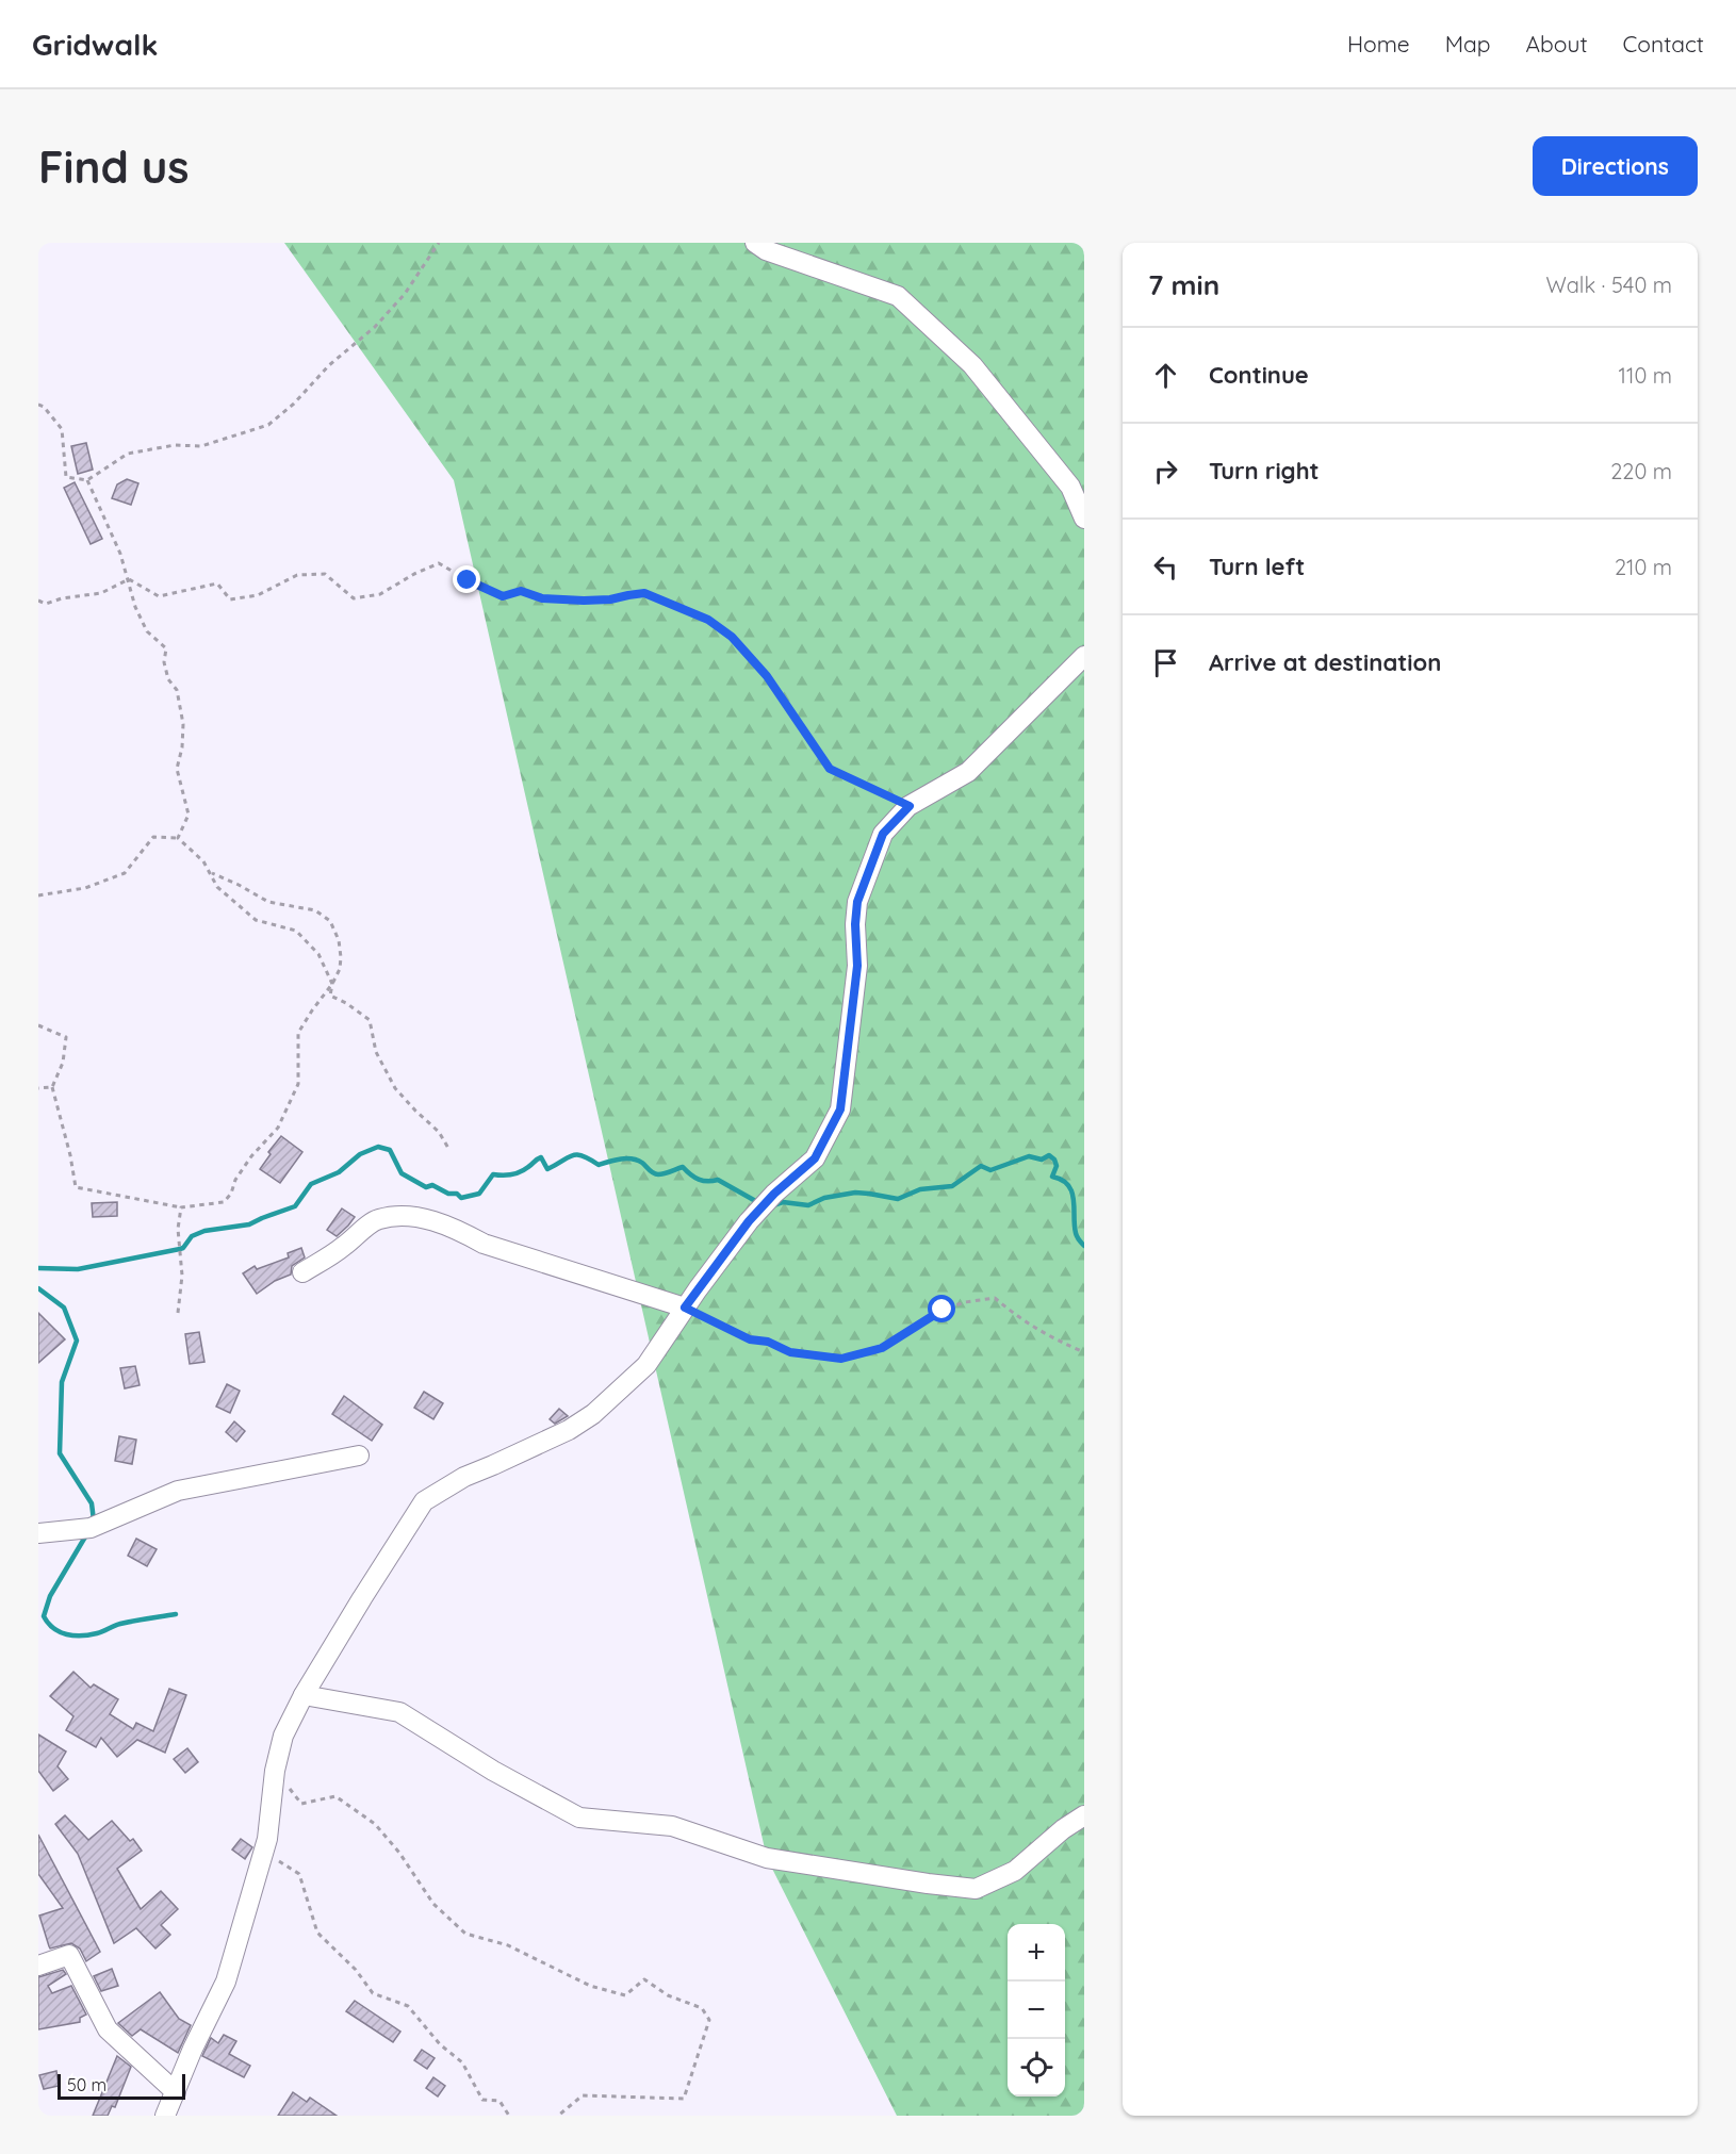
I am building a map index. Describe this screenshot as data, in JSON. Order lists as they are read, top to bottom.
{
  "scale_bar": "50 m",
  "page": {
    "header": "Gridwalk",
    "nav": [
      "Home",
      "Map",
      "About",
      "Contact"
    ],
    "buttons": "Directions",
    "title": "Find us",
    "heading": ["7 min", "Walk · 540 m"],
    "list": [
      ["Continue", "110 m"],
      ["Turn right", "220 m"],
      ["Turn left", "210 m"],
      "Arrive at destination"
    ],
    "map_buttons": ["+", "−"],
    "scale": "50 m"
  }
}
